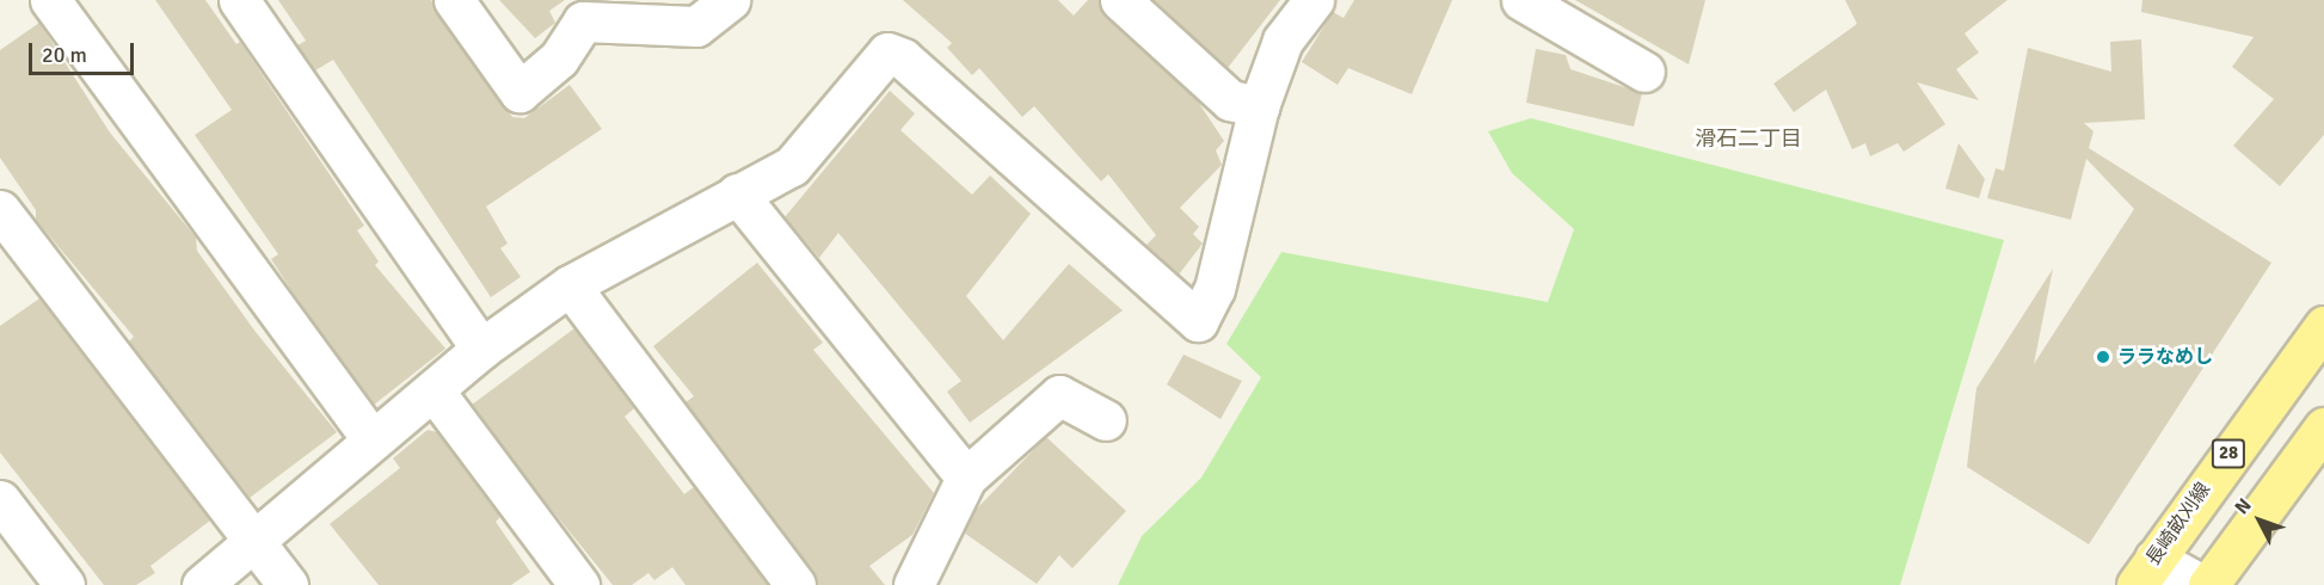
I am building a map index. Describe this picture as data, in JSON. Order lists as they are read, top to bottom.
{
  "streets": {
    "main road": ["28", "長崎畝刈線"]
  },
  "districts": ["滑石二丁目"],
  "places": ["ララなめし"],
  "scale_bar": "20 m",
  "north": "top left"
}
